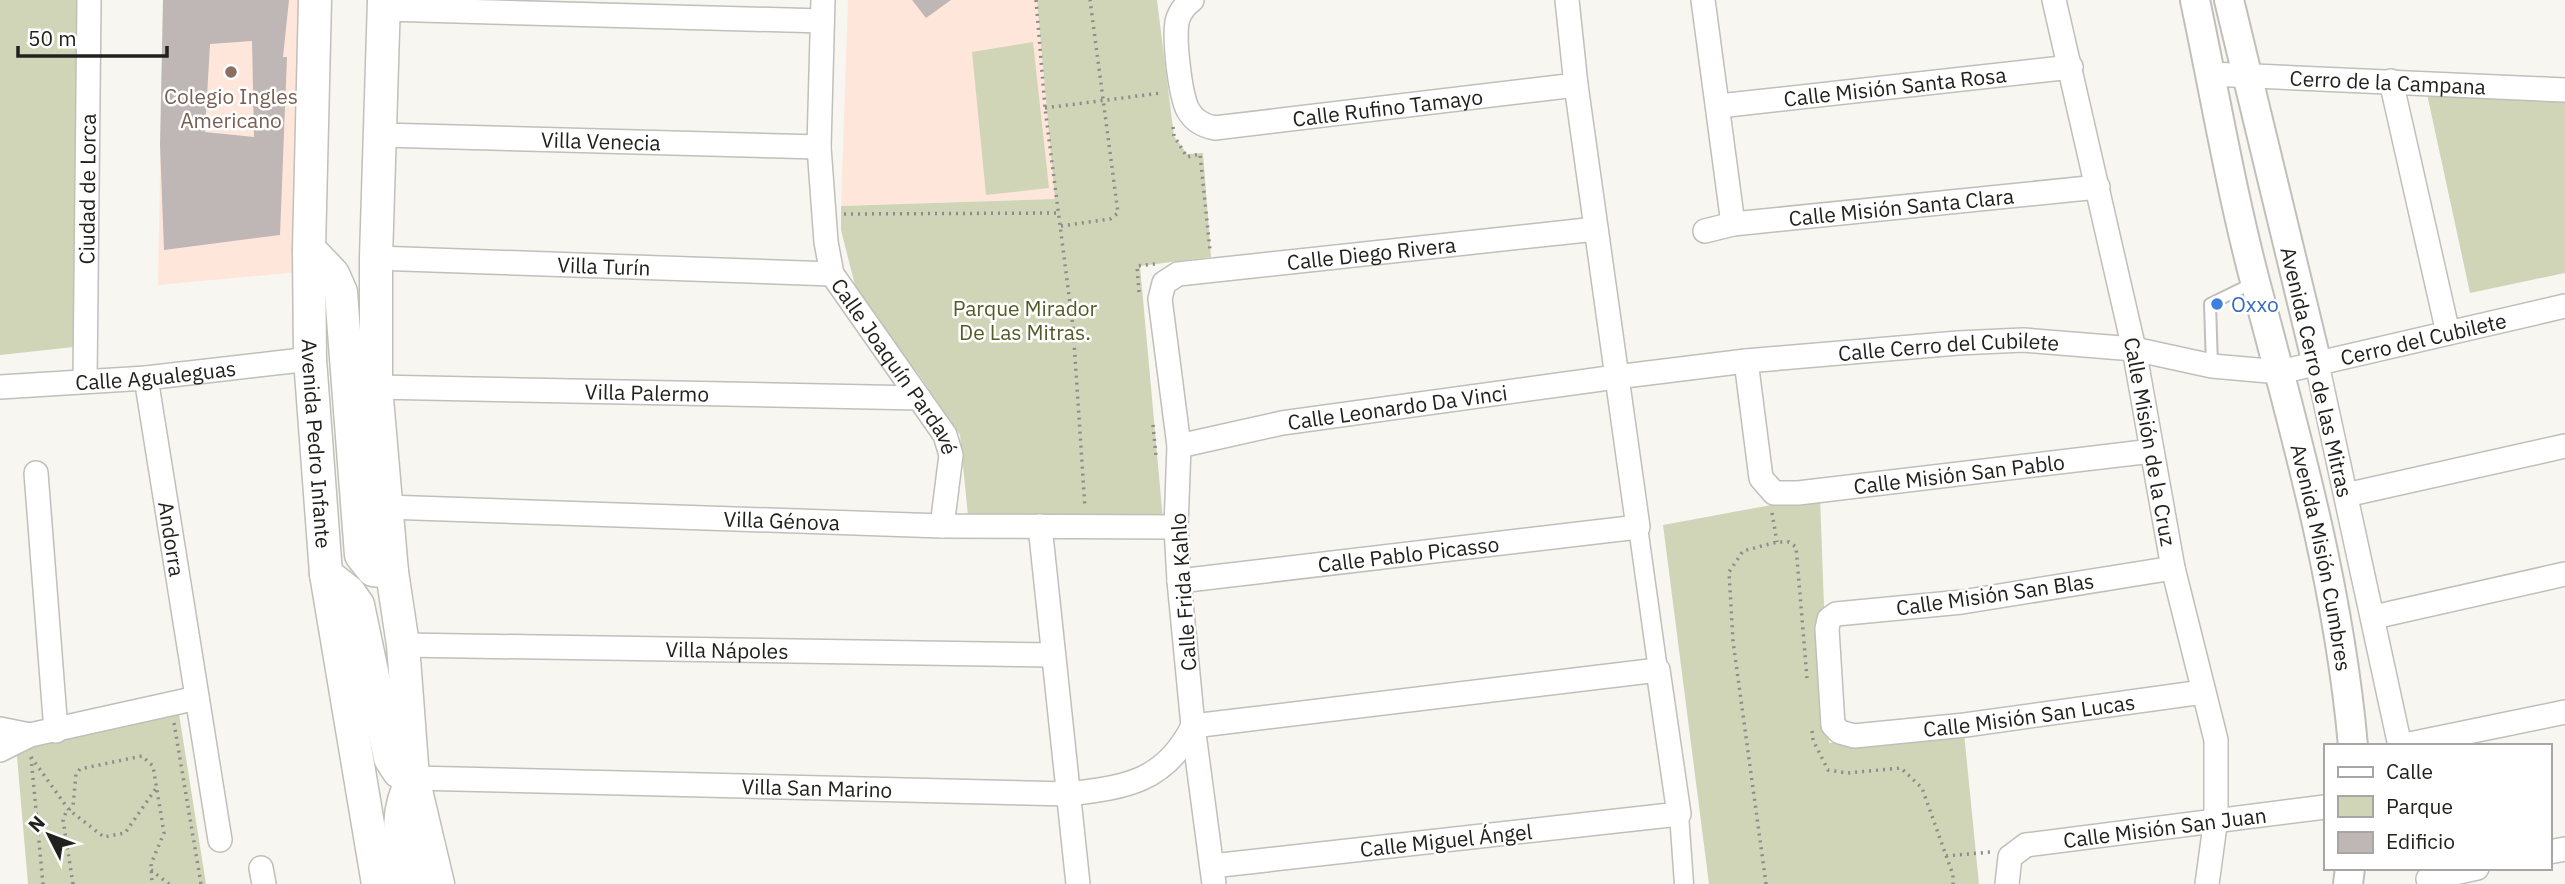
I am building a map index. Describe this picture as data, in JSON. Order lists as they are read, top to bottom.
{
  "streets": {
    "main road": ["Avenida Pedro Infante"],
    "street": [
      "Cerro de la Campana",
      "Calle Misión Santa Rosa",
      "Calle Rufino Tamayo",
      "Villa Venecia",
      "Ciudad de Lorca",
      "Calle Misión Santa Clara",
      "Calle Diego Rivera",
      "Villa Turín",
      "Cerro del Cubilete",
      "Calle Cerro del Cubilete",
      "Calle Joaquín Pardavé",
      "Avenida Cerro de las Mitras",
      "Calle Agualeguas",
      "Villa Palermo",
      "Calle Leonardo Da Vinci",
      "Calle Misión de la Cruz",
      "Calle Misión San Pablo",
      "Villa Génova",
      "Andorra",
      "Calle Pablo Picasso",
      "Avenida Misión Cumbres",
      "Calle Frida Kahlo",
      "Calle Misión San Blas",
      "Villa Nápoles",
      "Calle Misión San Lucas",
      "Villa San Marino",
      "Calle Misión San Juan",
      "Calle Miguel Ángel"
    ]
  },
  "crossings": [
    ["Cerro de la Campana", "Avenida Cerro de las Mitras"],
    ["Calle Misión Santa Rosa", "Calle Misión de la Cruz"],
    ["Villa Venecia", "Calle Joaquín Pardavé"],
    ["Ciudad de Lorca", "Calle Agualeguas"],
    ["Calle Misión Santa Clara", "Calle Misión de la Cruz"],
    ["Calle Diego Rivera", "Calle Frida Kahlo"],
    ["Villa Turín", "Calle Joaquín Pardavé"],
    ["Cerro del Cubilete", "Calle Cerro del Cubilete"],
    ["Cerro del Cubilete", "Avenida Cerro de las Mitras"],
    ["Cerro del Cubilete", "Avenida Misión Cumbres"],
    ["Calle Cerro del Cubilete", "Avenida Cerro de las Mitras"],
    ["Calle Cerro del Cubilete", "Calle Leonardo Da Vinci"],
    ["Calle Cerro del Cubilete", "Calle Misión de la Cruz"],
    ["Calle Cerro del Cubilete", "Calle Misión San Pablo"],
    ["Calle Cerro del Cubilete", "Avenida Misión Cumbres"],
    ["Calle Joaquín Pardavé", "Villa Palermo"],
    ["Calle Joaquín Pardavé", "Villa Génova"],
    ["Avenida Cerro de las Mitras", "Avenida Misión Cumbres"],
    ["Calle Agualeguas", "Avenida Pedro Infante"],
    ["Calle Agualeguas", "Andorra"],
    ["Calle Leonardo Da Vinci", "Calle Frida Kahlo"],
    ["Calle Misión de la Cruz", "Calle Misión San Pablo"],
    ["Calle Misión de la Cruz", "Calle Misión San Blas"],
    ["Calle Misión de la Cruz", "Calle Misión San Lucas"],
    ["Calle Misión de la Cruz", "Calle Misión San Juan"],
    ["Villa Génova", "Calle Frida Kahlo"],
    ["Calle Pablo Picasso", "Calle Frida Kahlo"],
    ["Calle Frida Kahlo", "Villa San Marino"],
    ["Calle Frida Kahlo", "Calle Miguel Ángel"],
    ["Calle Misión San Blas", "Calle Misión San Lucas"]
  ],
  "parks": ["Parque Mirador De Las Mitras."],
  "places": ["Colegio Ingles Americano", "Oxxo"],
  "legend": ["Calle", "Parque", "Edificio"],
  "scale_bar": "50 m",
  "north": "top left"
}
